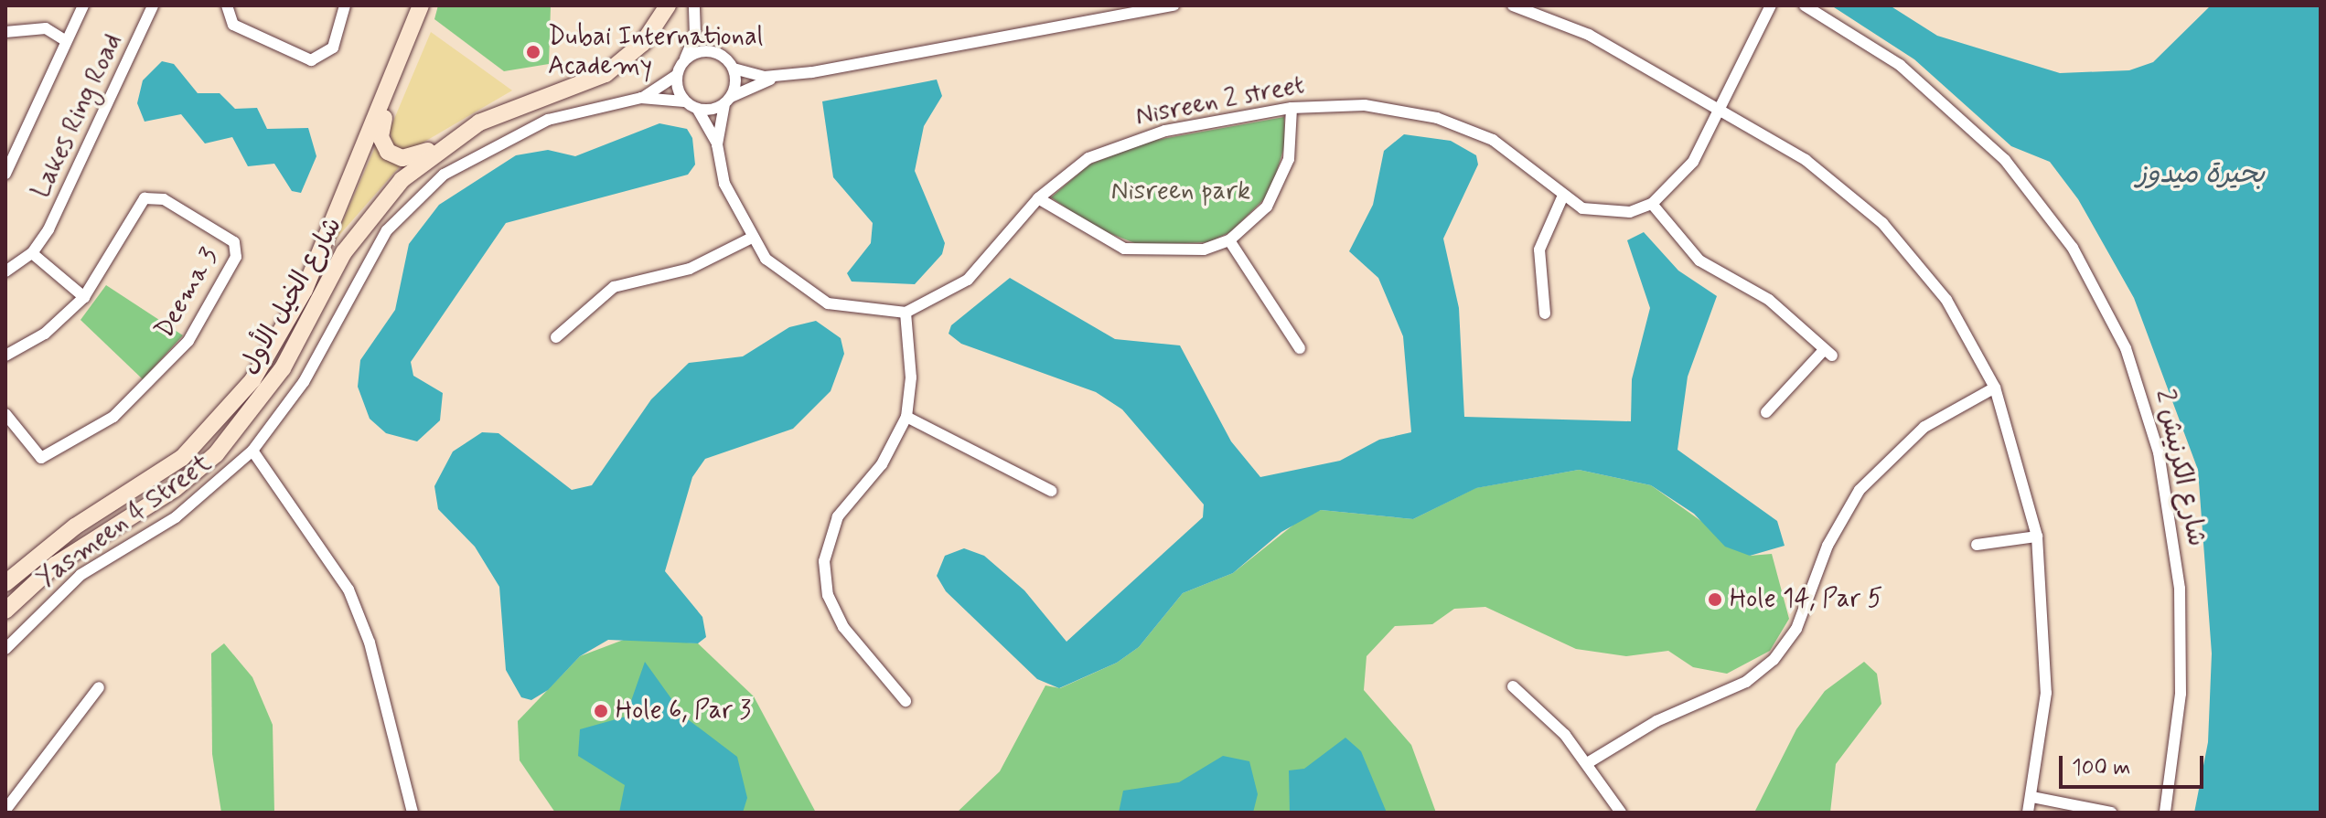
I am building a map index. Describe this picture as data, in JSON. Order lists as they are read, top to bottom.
{
  "streets": {
    "main road": ["شارع الخيل الأول"],
    "street": [
      "Nisreen 2 street",
      "Lakes Ring Road",
      "Deema 3",
      "شارع الكرنيش 2",
      "Yasmeen 4 Street"
    ]
  },
  "water": ["بحيرة ميدوز"],
  "parks": ["Nisreen park"],
  "places": ["Dubai International Academy", "Hole 14, Par 5", "Hole 6, Par 3"],
  "scale_bar": "100 m"
}
